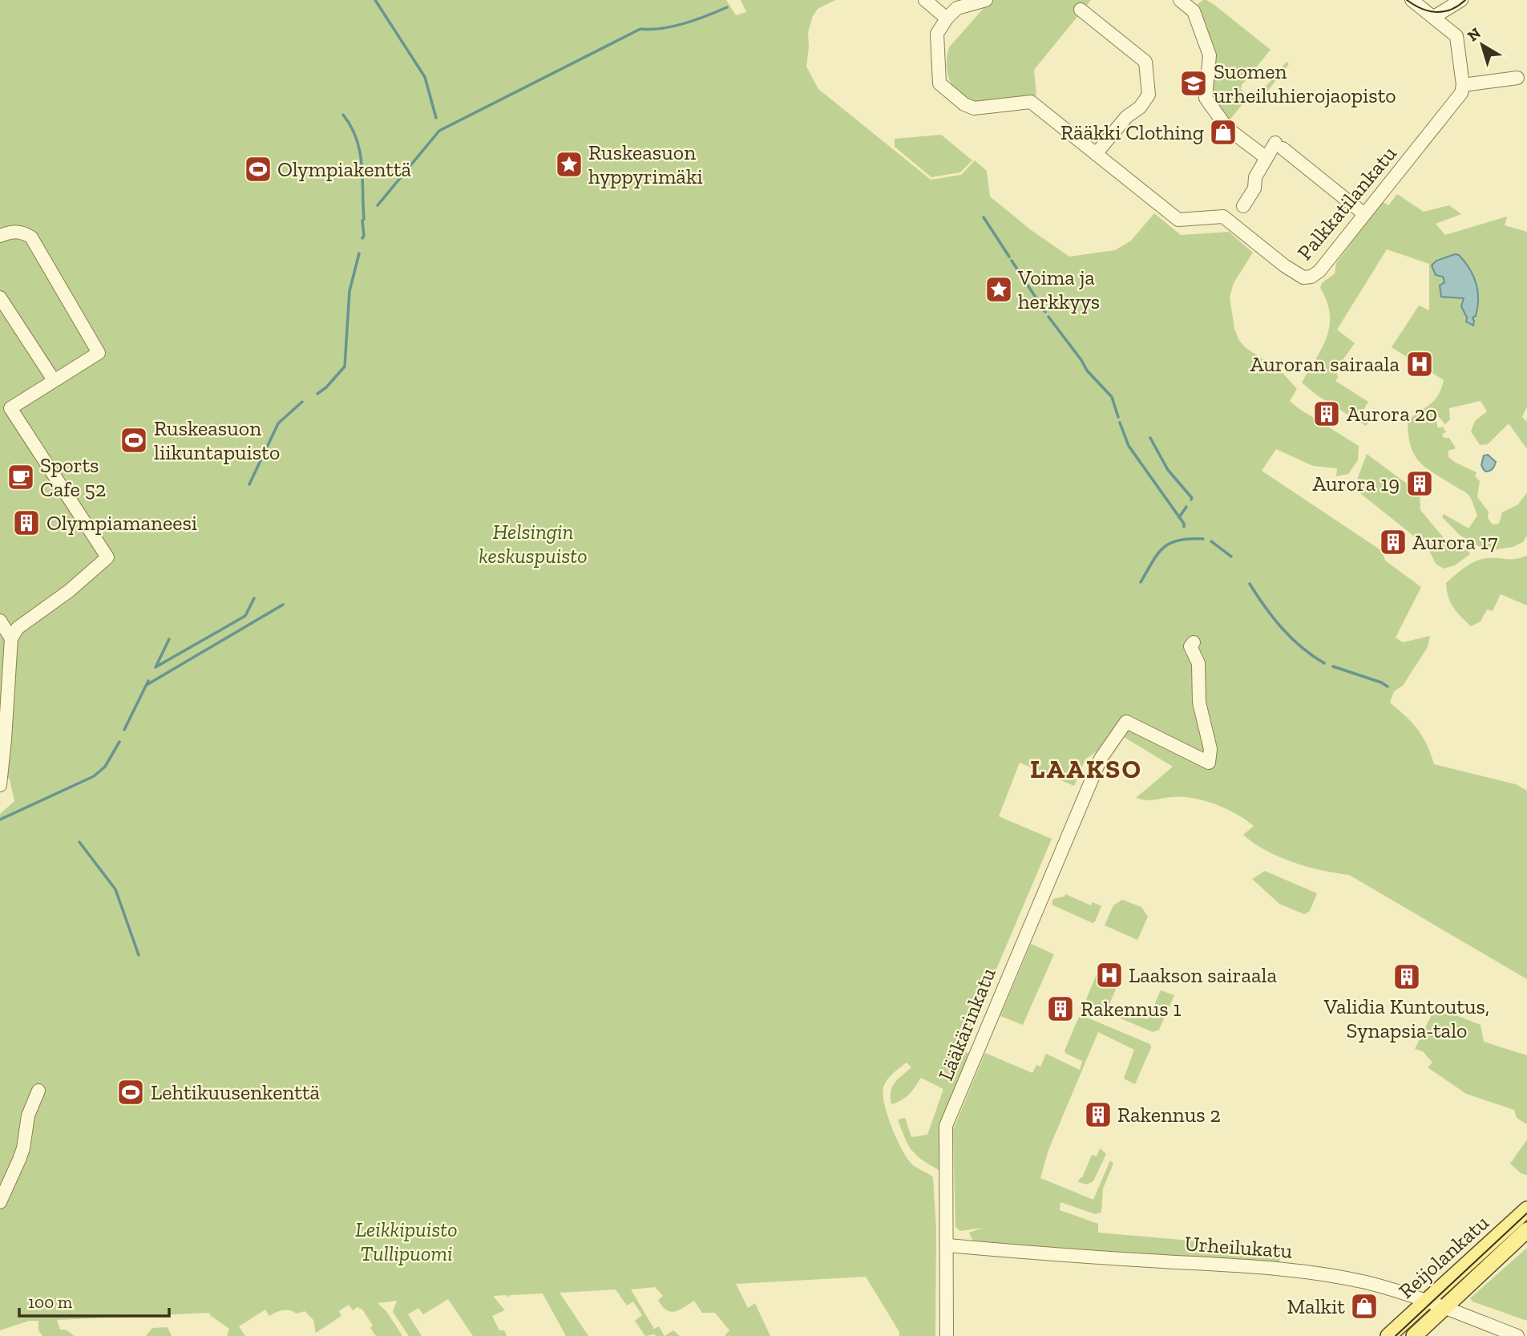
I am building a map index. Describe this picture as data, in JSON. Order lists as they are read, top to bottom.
{
  "streets": {
    "main road": ["Reijolankatu"],
    "street": ["Palkkatilankatu", "Lääkärinkatu", "Urheilukatu"]
  },
  "crossings": [
    ["Lääkärinkatu", "Urheilukatu"],
    ["Urheilukatu", "Reijolankatu"]
  ],
  "districts": ["LAAKSO"],
  "parks": ["Helsingin keskuspuisto", "Leikkipuisto Tullipuomi"],
  "places": {
    "school or university": ["Suomen urheiluhierojaopisto"],
    "shop": ["Rääkki Clothing", "Malkit"],
    "place": ["Ruskeasuon hyppyrimäki", "Voima ja herkkyys"],
    "sports": ["Olympiakenttä", "Ruskeasuon liikuntapuisto", "Lehtikuusenkenttä"],
    "hospital": ["Auroran sairaala", "Laakson sairaala"],
    "building": [
      "Aurora 20",
      "Aurora 19",
      "Olympiamaneesi",
      "Aurora 17",
      "Validia Kuntoutus, Synapsia-talo",
      "Rakennus 1",
      "Rakennus 2"
    ],
    "cafe": ["Sports Cafe 52"]
  },
  "scale_bar": "100 m",
  "north": "top left"
}
